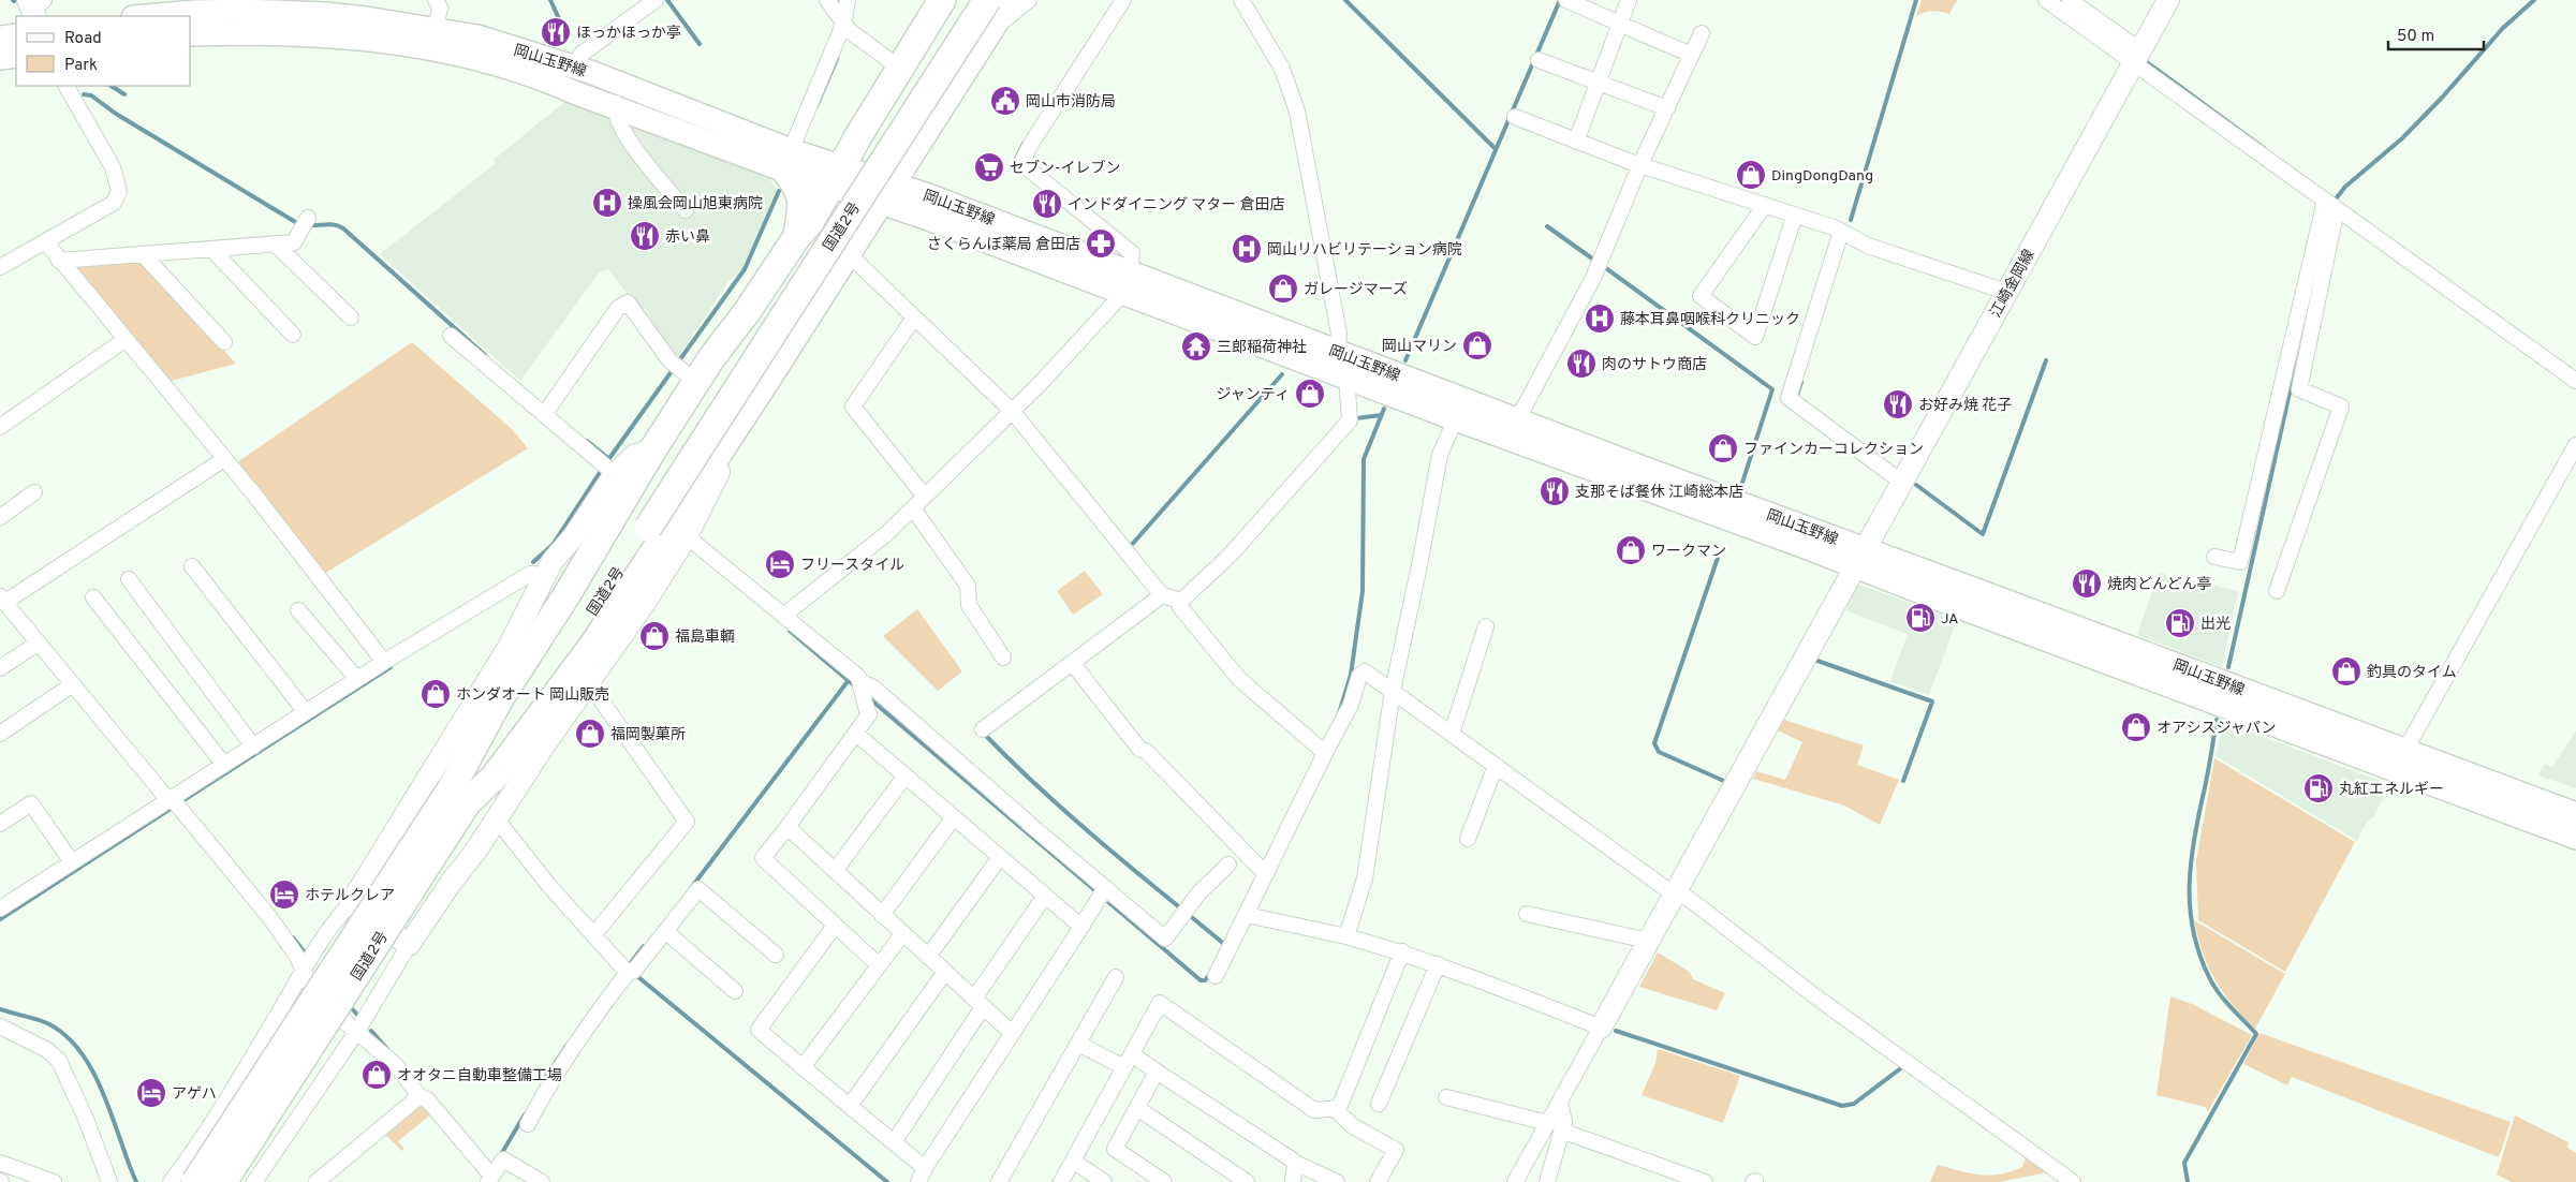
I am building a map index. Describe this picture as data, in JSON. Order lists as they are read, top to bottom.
{
  "streets": {
    "highway": ["国道2号"],
    "main road": ["岡山玉野線"],
    "street": ["江崎金岡線"]
  },
  "crossings": [
    ["岡山玉野線", "江崎金岡線"]
  ],
  "places": {
    "restaurant": [
      "ほっかほっか亭",
      "インドダイニング マター 倉田店",
      "赤い鼻",
      "肉のサトウ商店",
      "お好み焼 花子",
      "支那そば餐休 江崎総本店",
      "焼肉どんどん亭"
    ],
    "public building": ["岡山市消防局"],
    "supermarket": ["セブン-イレブン"],
    "shop": [
      "DingDongDang",
      "ガレージマーズ",
      "岡山マリン",
      "ジャンティ",
      "ファインカーコレクション",
      "ワークマン",
      "福島車輌",
      "釣具のタイム",
      "ホンダオート 岡山販売",
      "オアシスジャパン",
      "福岡製菓所",
      "オオタニ自動車整備工場"
    ],
    "hospital": ["操風会岡山旭東病院", "岡山リハビリテーション病院", "藤本耳鼻咽喉科クリニック"],
    "pharmacy": ["さくらんぼ薬局 倉田店"],
    "temple": ["三郎稲荷神社"],
    "hotel": ["フリースタイル", "ホテルクレア", "アゲハ"],
    "fuel station": ["JA", "出光", "丸紅エネルギー"]
  },
  "legend": ["Road", "Park"],
  "scale_bar": "50 m"
}
